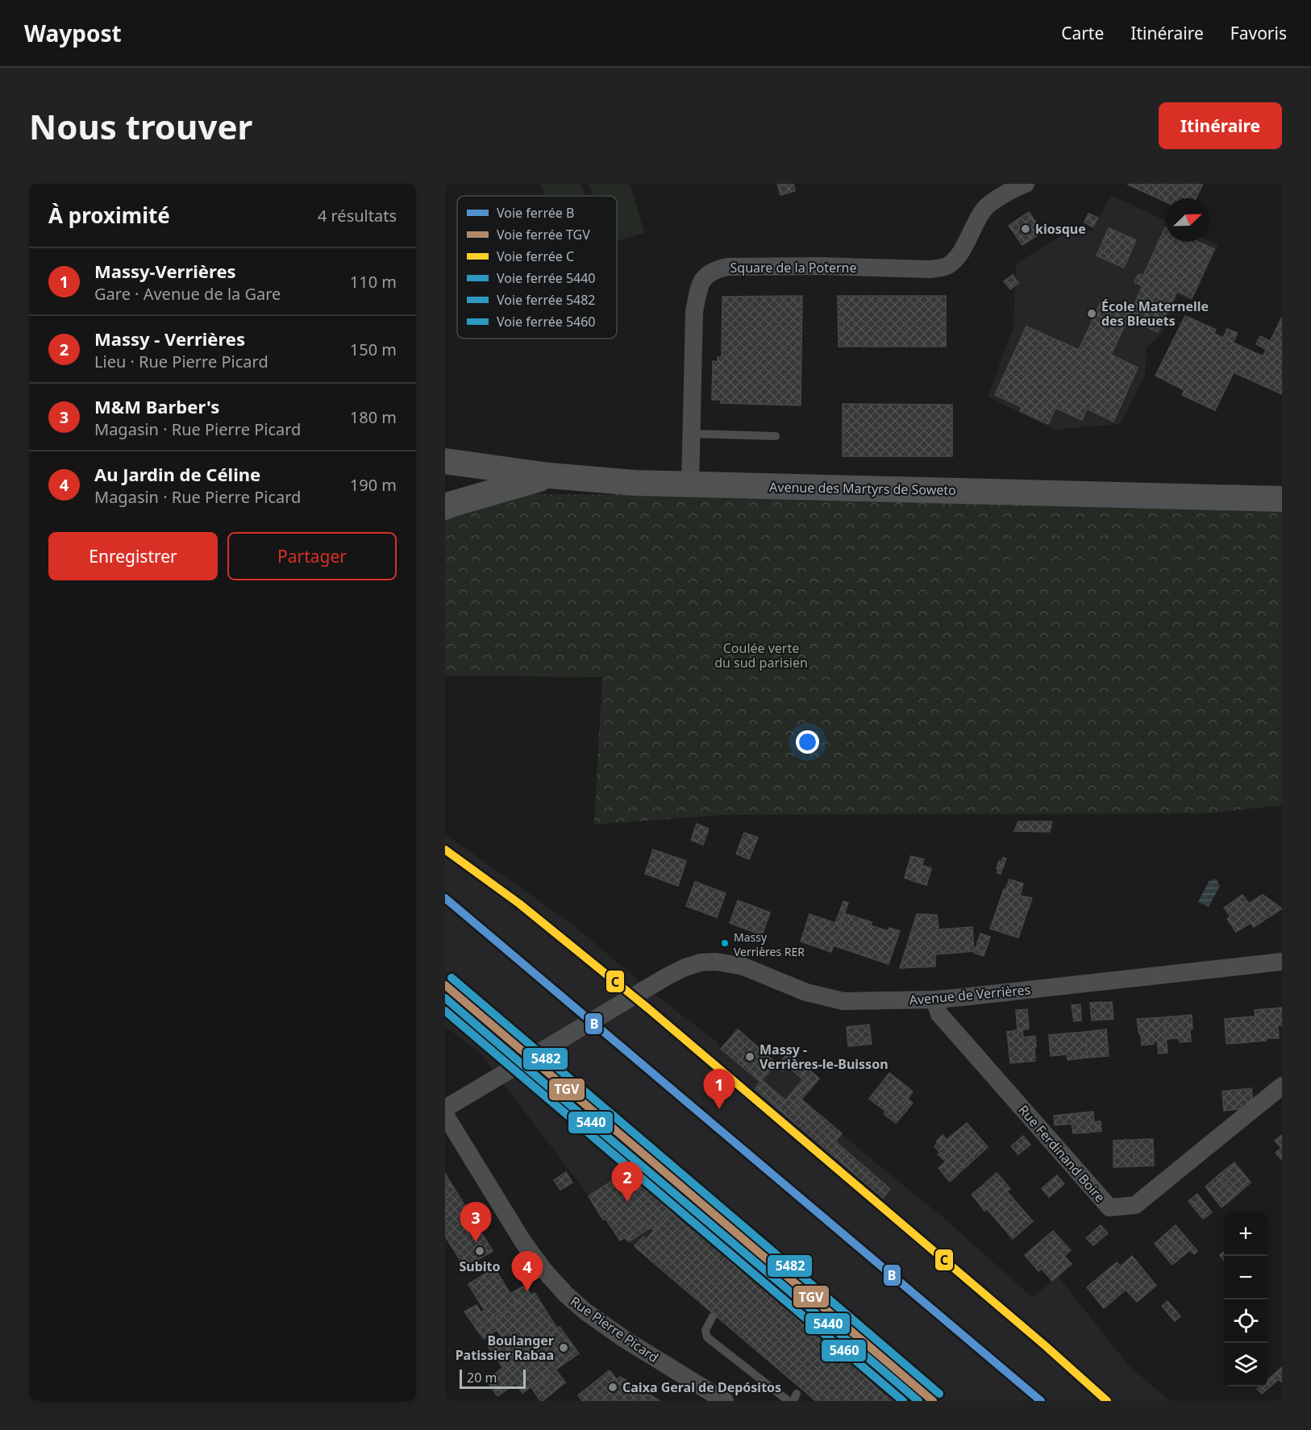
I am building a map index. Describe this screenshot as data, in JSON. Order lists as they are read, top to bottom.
{
  "streets": {
    "main road": ["Avenue des Martyrs de Soweto"],
    "street": [
      "Square de la Poterne",
      "Avenue de Verrières",
      "Rue Ferdinand Boire",
      "Rue Pierre Picard"
    ]
  },
  "crossings": [
    ["Square de la Poterne", "Avenue des Martyrs de Soweto"],
    ["Avenue de Verrières", "Rue Ferdinand Boire"]
  ],
  "parks": ["Coulée verte du sud parisien"],
  "places": [
    "kiosque",
    "École Maternelle des Bleuets",
    "Massy Verrières RER",
    "Massy - Verrières-le-Buisson",
    "Subito",
    "Boulanger Patissier Rabaa",
    "Caixa Geral de Depósitos"
  ],
  "lines": [
    "rail line C",
    "rail line B",
    "rail line 5482",
    "rail line TGV",
    "rail line 5440",
    "rail line 5460"
  ],
  "legend": [
    "Voie ferrée B",
    "Voie ferrée TGV",
    "Voie ferrée C",
    "Voie ferrée 5440",
    "Voie ferrée 5482",
    "Voie ferrée 5460"
  ],
  "scale_bar": "20 m",
  "north": "top right",
  "page": {
    "header": "Waypost",
    "nav": ["Carte", "Itinéraire", "Favoris"],
    "buttons": [
      "Itinéraire",
      ["Enregistrer", "Partager"]
    ],
    "title": "Nous trouver",
    "heading": ["À proximité", "4 résultats"],
    "list": [
      {
        "mark": "1",
        "name": "Massy-Verrières",
        "note": "Gare · Avenue de la Gare",
        "value": "110 m"
      },
      {
        "mark": "2",
        "name": "Massy - Verrières",
        "note": "Lieu · Rue Pierre Picard",
        "value": "150 m"
      },
      {
        "mark": "3",
        "name": "M&M Barber's",
        "note": "Magasin · Rue Pierre Picard",
        "value": "180 m"
      },
      {
        "mark": "4",
        "name": "Au Jardin de Céline",
        "note": "Magasin · Rue Pierre Picard",
        "value": "190 m"
      }
    ],
    "pins": [
      "1",
      "2",
      "3",
      "4"
    ],
    "map_buttons": ["+", "−"],
    "scale": "20 m"
  }
}
